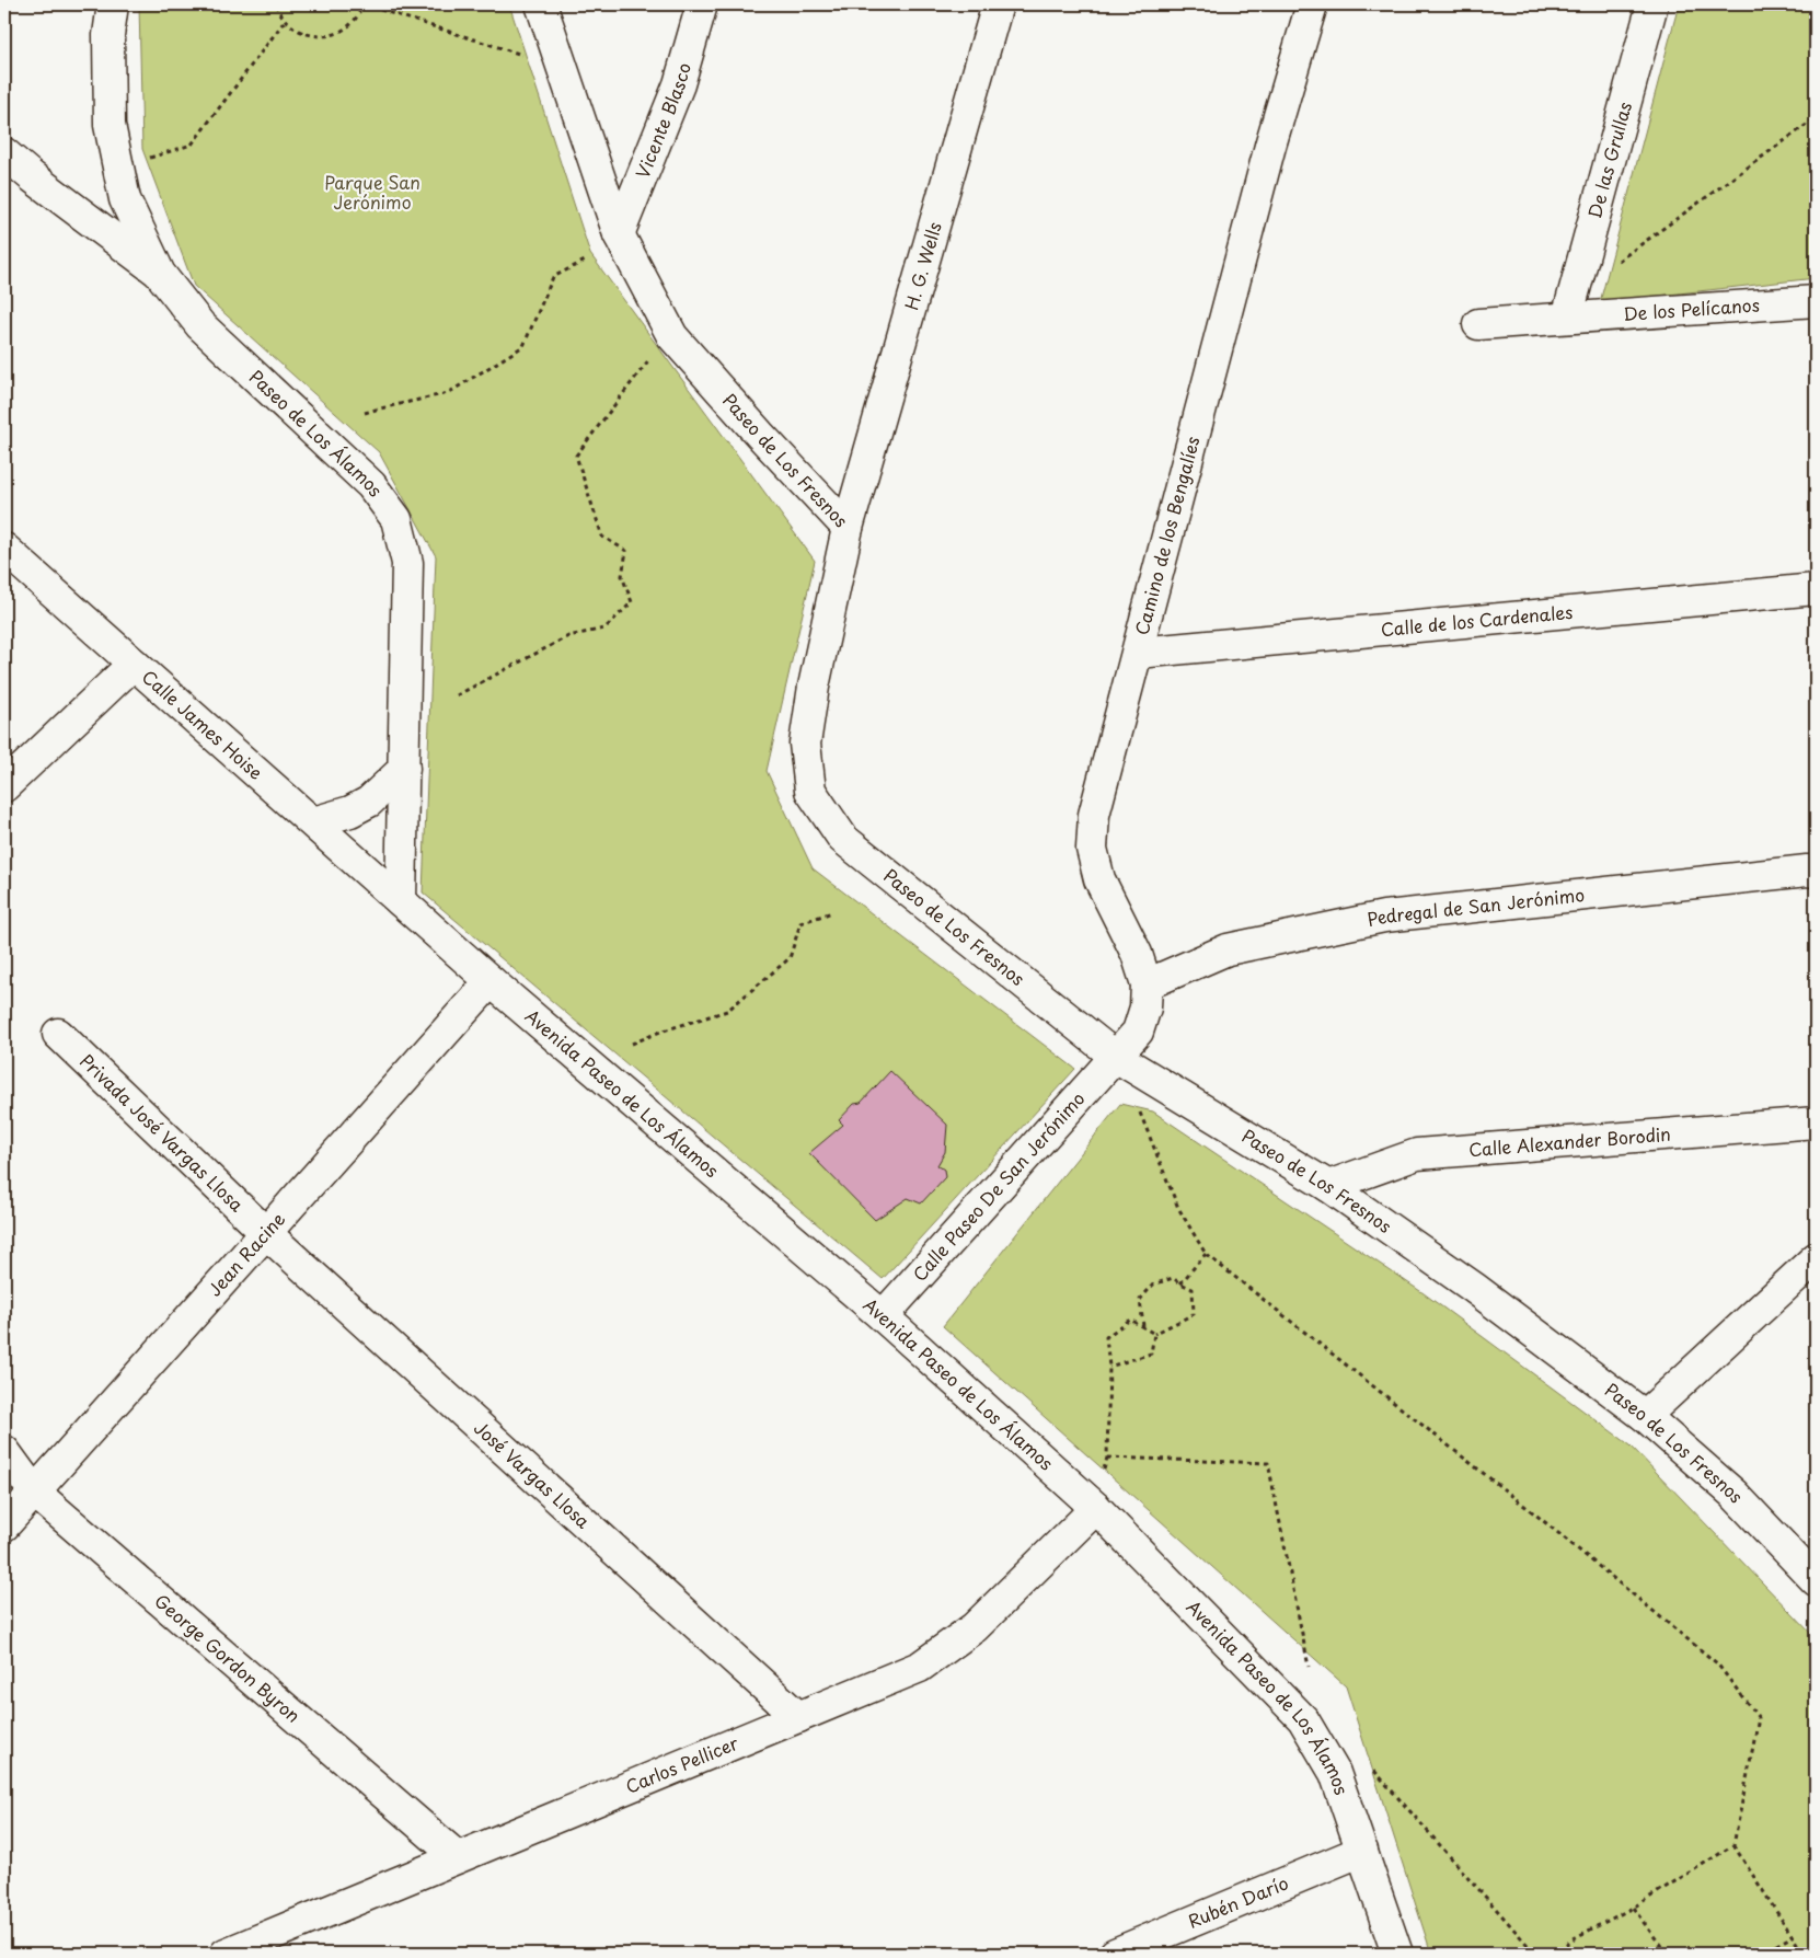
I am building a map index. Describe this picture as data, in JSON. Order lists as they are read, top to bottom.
{
  "streets": {
    "street": [
      "Vicente Blasco",
      "De las Grullas",
      "H. G. Wells",
      "De los Pelícanos",
      "Paseo de Los Álamos",
      "Paseo de Los Fresnos",
      "Camino de los Bengalíes",
      "Calle de los Cardenales",
      "Calle James Hoise",
      "Pedregal de San Jerónimo",
      "Avenida Paseo de Los Álamos",
      "Privada José Vargas Llosa",
      "Calle Alexander Borodin",
      "Calle Paseo De San Jerónimo",
      "Jean Racine",
      "José Vargas Llosa",
      "George Gordon Byron",
      "Carlos Pellicer",
      "Rubén Darío"
    ]
  },
  "crossings": [
    ["Vicente Blasco", "Paseo de Los Fresnos"],
    ["De las Grullas", "De los Pelícanos"],
    ["H. G. Wells", "Paseo de Los Fresnos"],
    ["Paseo de Los Álamos", "Calle James Hoise"],
    ["Paseo de Los Álamos", "Avenida Paseo de Los Álamos"],
    ["Paseo de Los Fresnos", "Camino de los Bengalíes"],
    ["Paseo de Los Fresnos", "Calle Alexander Borodin"],
    ["Paseo de Los Fresnos", "Calle Paseo De San Jerónimo"],
    ["Camino de los Bengalíes", "Calle de los Cardenales"],
    ["Camino de los Bengalíes", "Pedregal de San Jerónimo"],
    ["Camino de los Bengalíes", "Calle Paseo De San Jerónimo"],
    ["Calle James Hoise", "Avenida Paseo de Los Álamos"],
    ["Avenida Paseo de Los Álamos", "Calle Paseo De San Jerónimo"],
    ["Avenida Paseo de Los Álamos", "Jean Racine"],
    ["Avenida Paseo de Los Álamos", "Carlos Pellicer"],
    ["Avenida Paseo de Los Álamos", "Rubén Darío"],
    ["Privada José Vargas Llosa", "Jean Racine"],
    ["Privada José Vargas Llosa", "José Vargas Llosa"],
    ["Jean Racine", "José Vargas Llosa"],
    ["Jean Racine", "George Gordon Byron"],
    ["José Vargas Llosa", "Carlos Pellicer"],
    ["George Gordon Byron", "Carlos Pellicer"]
  ],
  "parks": ["Parque San Jerónimo"]
}
